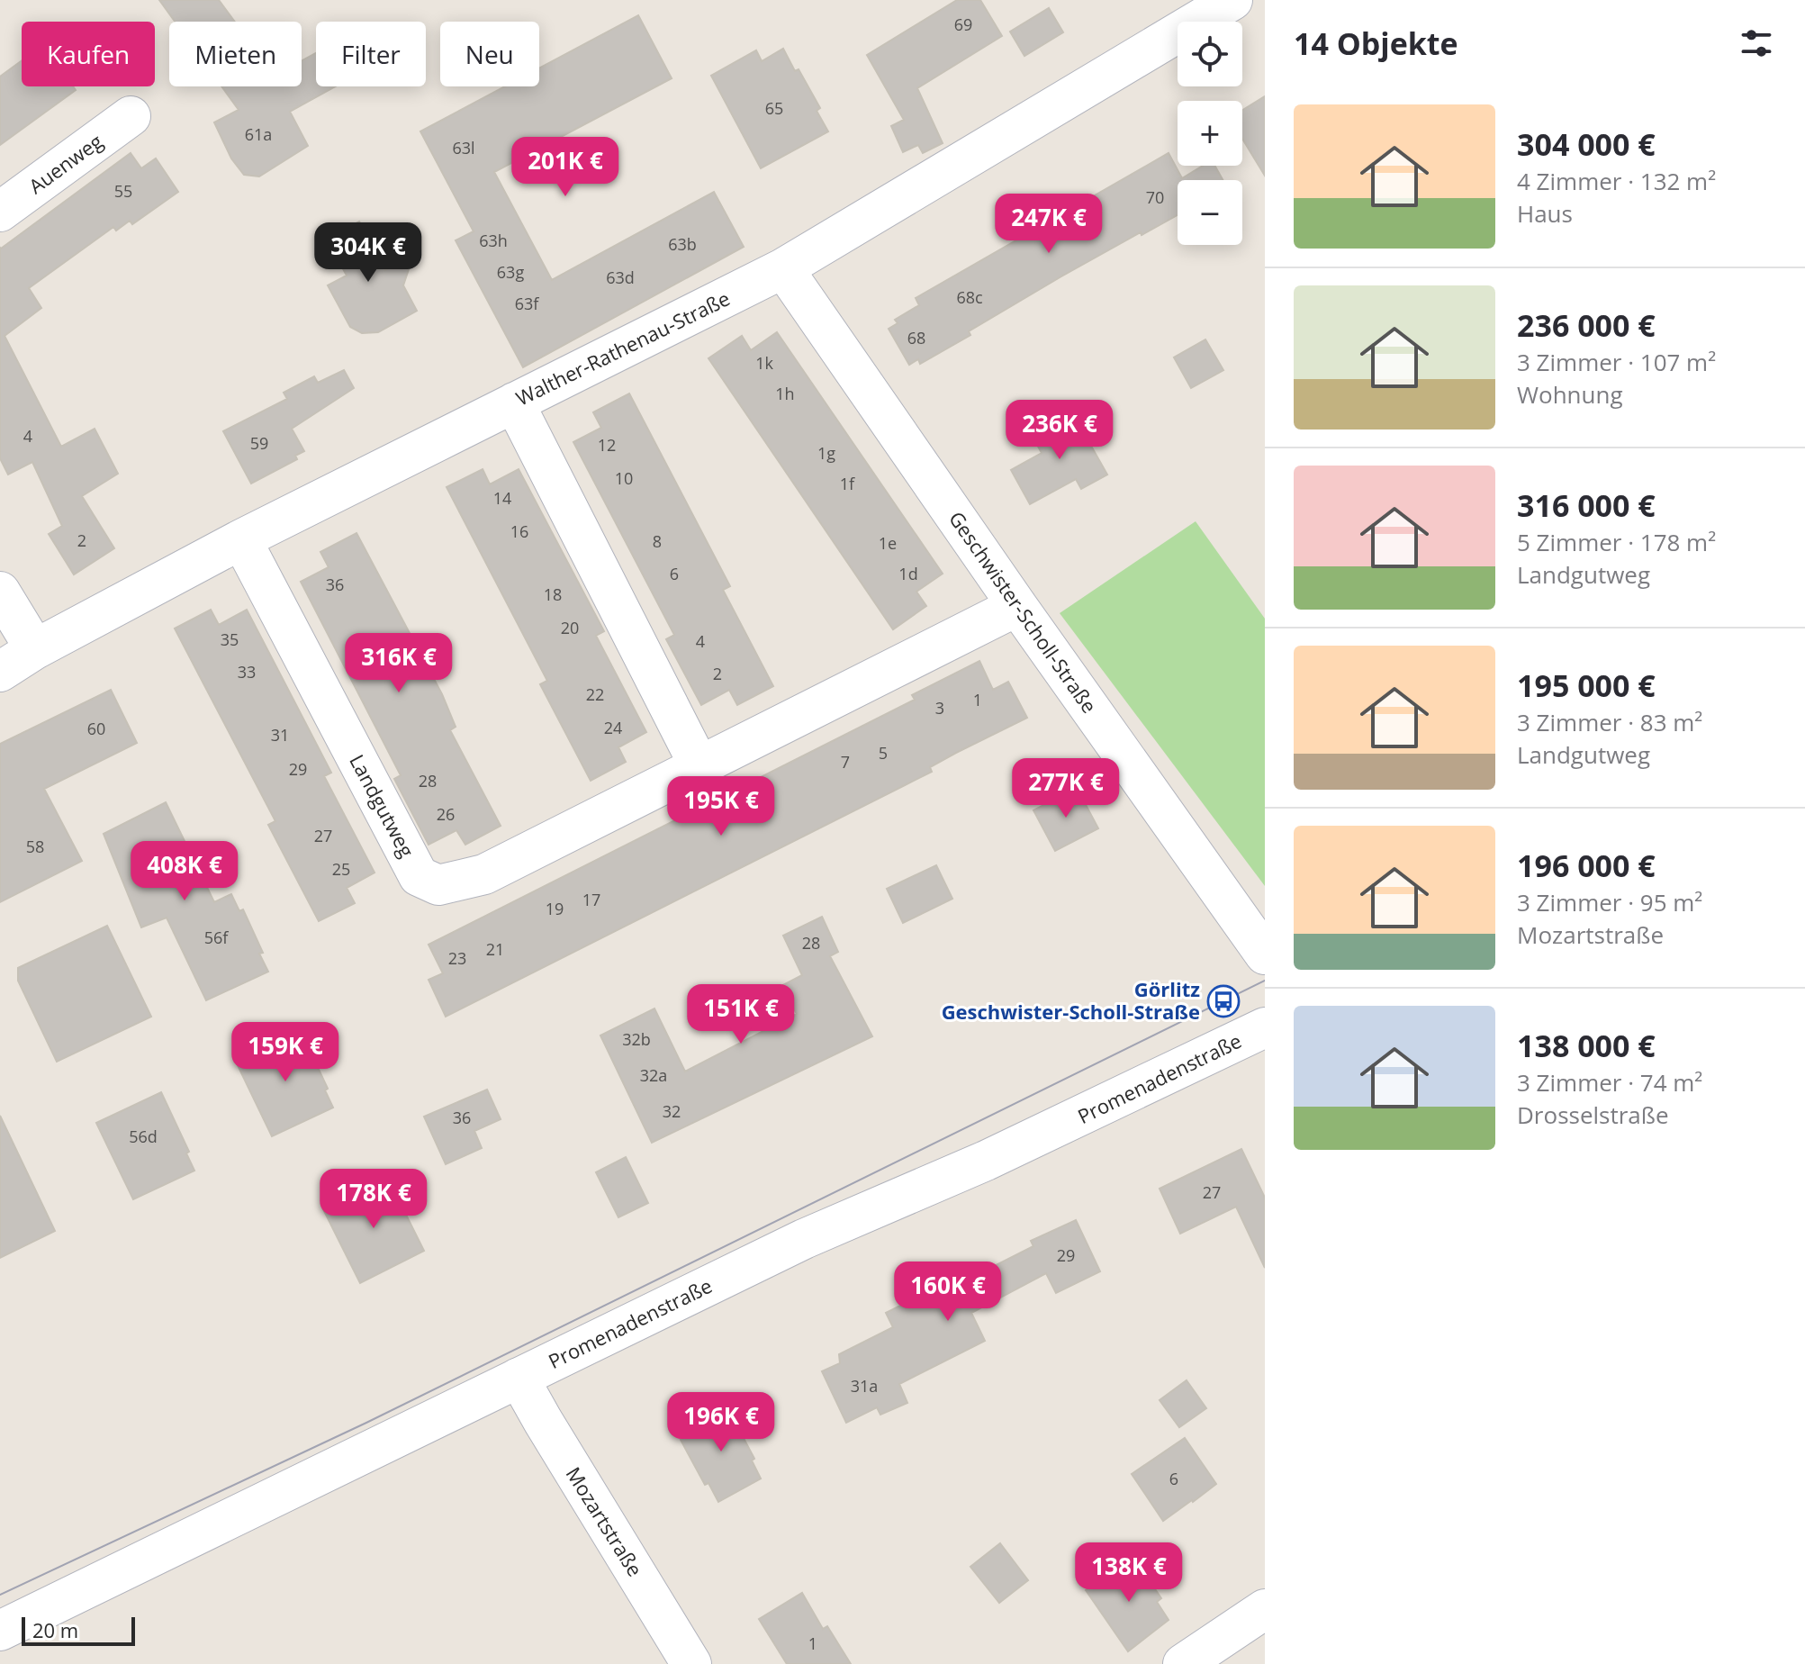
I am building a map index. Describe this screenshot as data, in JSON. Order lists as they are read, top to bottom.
{
  "streets": {
    "street": [
      "Auenweg",
      "Walther-Rathenau-Straße",
      "Geschwister-Scholl-Straße",
      "Landgutweg",
      "Promenadenstraße",
      "Mozartstraße"
    ]
  },
  "crossings": [
    ["Walther-Rathenau-Straße", "Geschwister-Scholl-Straße"],
    ["Walther-Rathenau-Straße", "Landgutweg"],
    ["Geschwister-Scholl-Straße", "Landgutweg"],
    ["Promenadenstraße", "Mozartstraße"]
  ],
  "places": {
    "bus stop": ["Görlitz Geschwister-Scholl-Straße"]
  },
  "house_numbers": [
    "69",
    "65",
    "61a",
    "63l",
    "55",
    "70",
    "63h",
    "63b",
    "63g",
    "63d",
    "68c",
    "63f",
    "68",
    "1k",
    "1h",
    "4",
    "59",
    "12",
    "1g",
    "10",
    "1f",
    "14",
    "16",
    "2",
    "8",
    "1e",
    "6",
    "1d",
    "36",
    "18",
    "20",
    "35",
    "4",
    "33",
    "2",
    "22",
    "1",
    "3",
    "24",
    "60",
    "31",
    "5",
    "7",
    "29",
    "28",
    "26",
    "27",
    "58",
    "25",
    "17",
    "19",
    "56f",
    "28",
    "21",
    "23",
    "32b",
    "32a",
    "32",
    "36",
    "56d",
    "27",
    "29",
    "31a",
    "6",
    "1"
  ],
  "scale_bar": "20 m",
  "page": {
    "heading": "14 Objekte",
    "map_buttons": ["+", "−"],
    "chip": [
      "Kaufen",
      "Mieten",
      "Filter",
      "Neu"
    ],
    "list": [
      {
        "name": "304 000 €",
        "note": "4 Zimmer · 132 m² · Haus"
      },
      {
        "name": "236 000 €",
        "note": "3 Zimmer · 107 m² · Wohnung"
      },
      {
        "name": "316 000 €",
        "note": "5 Zimmer · 178 m² · Landgutweg"
      },
      {
        "name": "195 000 €",
        "note": "3 Zimmer · 83 m² · Landgutweg"
      },
      {
        "name": "196 000 €",
        "note": "3 Zimmer · 95 m² · Mozartstraße"
      },
      {
        "name": "138 000 €",
        "note": "3 Zimmer · 74 m² · Drosselstraße"
      }
    ],
    "price": [
      "201K €",
      "247K €",
      "304K €",
      "236K €",
      "316K €",
      "277K €",
      "195K €",
      "408K €",
      "151K €",
      "159K €",
      "178K €",
      "160K €",
      "196K €",
      "138K €"
    ],
    "scale": "20 m"
  }
}
